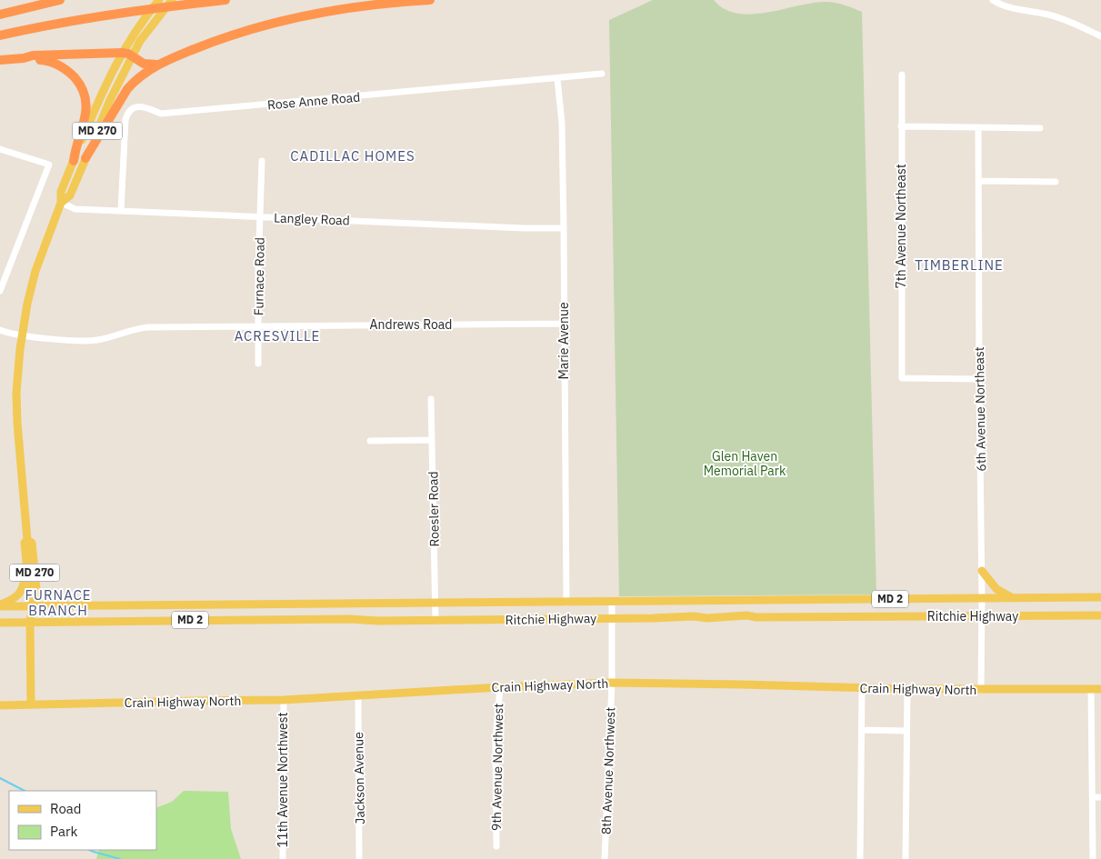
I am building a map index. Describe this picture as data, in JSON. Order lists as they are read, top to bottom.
{
  "streets": {
    "main road": [
      "MD 270",
      "MD 2",
      "Ritchie Highway",
      "Crain Highway North"
    ],
    "street": [
      "Rose Anne Road",
      "Langley Road",
      "7th Avenue Northeast",
      "Furnace Road",
      "Andrews Road",
      "Marie Avenue",
      "6th Avenue Northeast",
      "Roesler Road",
      "9th Avenue Northwest",
      "8th Avenue Northwest",
      "Jackson Avenue",
      "11th Avenue Northwest"
    ]
  },
  "crossings": [
    ["Rose Anne Road", "Langley Road"],
    ["Rose Anne Road", "Marie Avenue"],
    ["MD 270", "Langley Road"],
    ["MD 270", "Andrews Road"],
    ["MD 270", "Ritchie Highway"],
    ["MD 270", "Crain Highway North"],
    ["Langley Road", "Furnace Road"],
    ["Langley Road", "Marie Avenue"],
    ["7th Avenue Northeast", "6th Avenue Northeast"],
    ["Furnace Road", "Andrews Road"],
    ["Andrews Road", "Marie Avenue"],
    ["Marie Avenue", "Ritchie Highway"],
    ["6th Avenue Northeast", "Ritchie Highway"],
    ["6th Avenue Northeast", "Crain Highway North"],
    ["Roesler Road", "Ritchie Highway"],
    ["Ritchie Highway", "8th Avenue Northwest"],
    ["Crain Highway North", "9th Avenue Northwest"],
    ["Crain Highway North", "8th Avenue Northwest"],
    ["Crain Highway North", "Jackson Avenue"],
    ["Crain Highway North", "11th Avenue Northwest"]
  ],
  "districts": [
    "CADILLAC HOMES",
    "TIMBERLINE",
    "ACRESVILLE",
    "FURNACE BRANCH"
  ],
  "parks": ["Glen Haven Memorial Park"],
  "legend": ["Road", "Park"]
}
